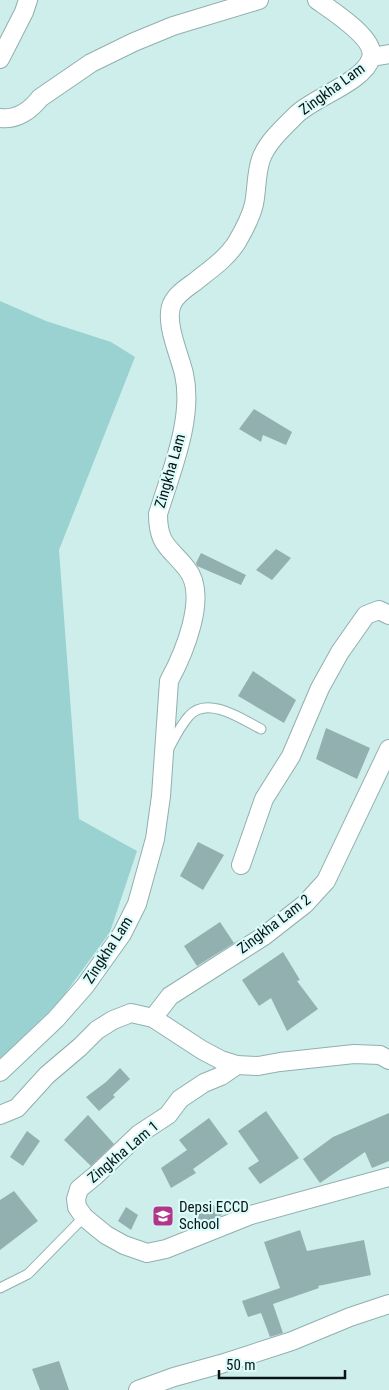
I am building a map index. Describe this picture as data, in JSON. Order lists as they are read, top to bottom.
{
  "streets": {
    "street": ["Zingkha Lam", "Zingkha Lam 2", "Zingkha Lam 1"]
  },
  "places": {
    "school or university": ["Depsi ECCD School"]
  },
  "scale_bar": "50 m"
}
